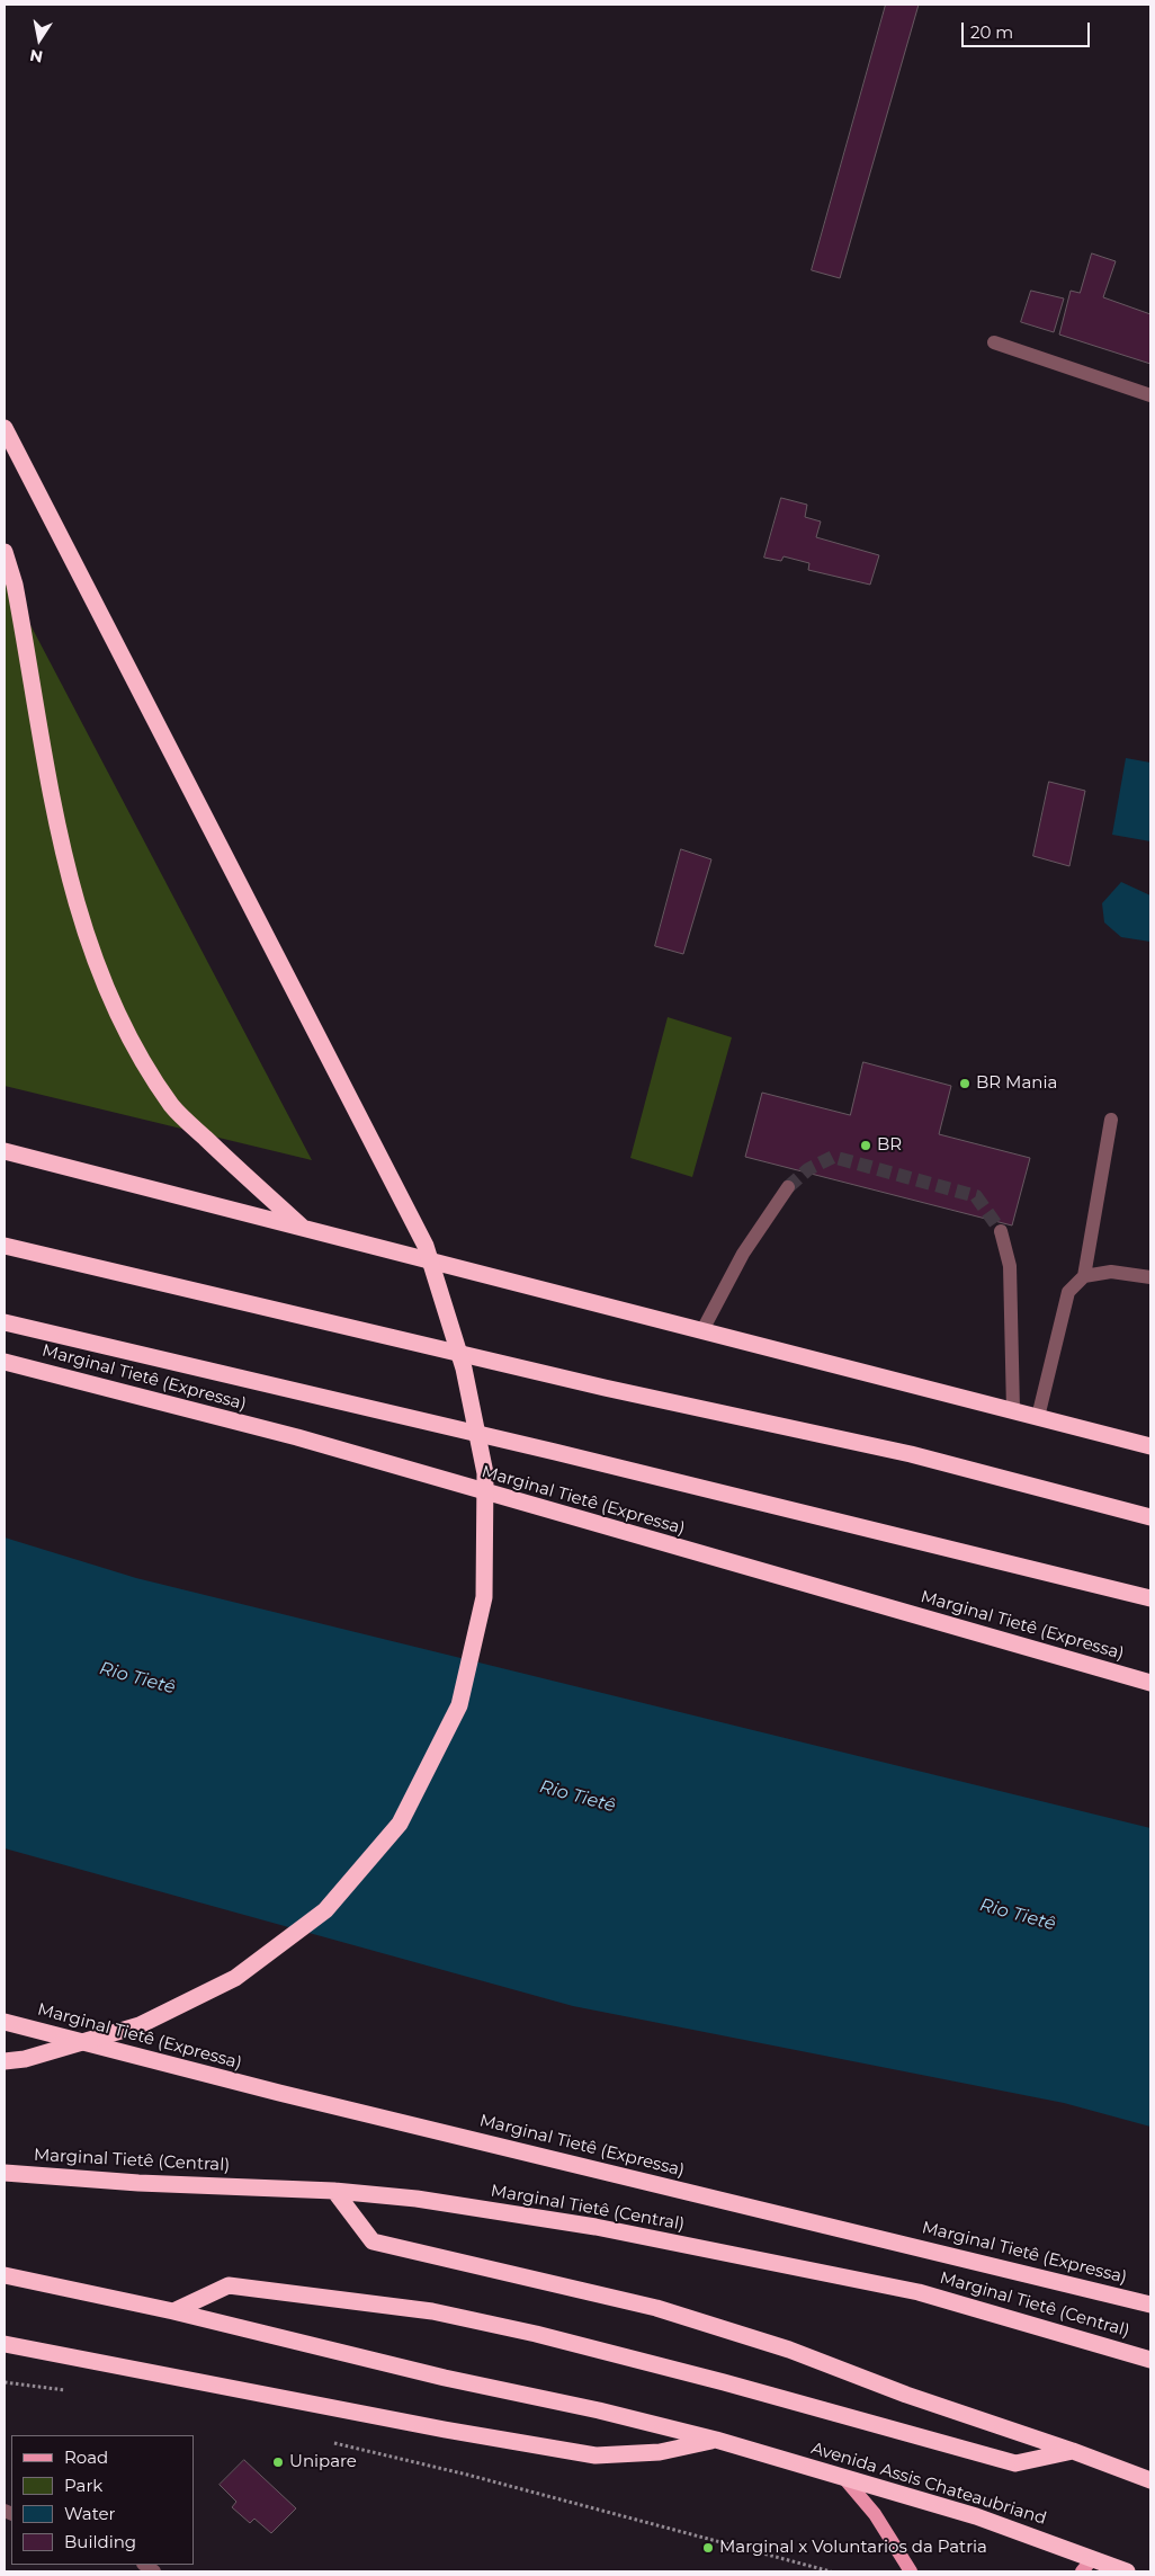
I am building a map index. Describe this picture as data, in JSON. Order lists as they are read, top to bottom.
{
  "streets": {
    "highway": ["Marginal Tietê (Expressa)", "Marginal Tietê (Central)", "Avenida Assis Chateaubriand"]
  },
  "water": ["Rio Tietê"],
  "places": [
    "BR Mania",
    "BR",
    "Unipare",
    "Marginal x Voluntarios da Patria"
  ],
  "legend": [
    "Road",
    "Park",
    "Water",
    "Building"
  ],
  "scale_bar": "20 m",
  "north": "bottom"
}
